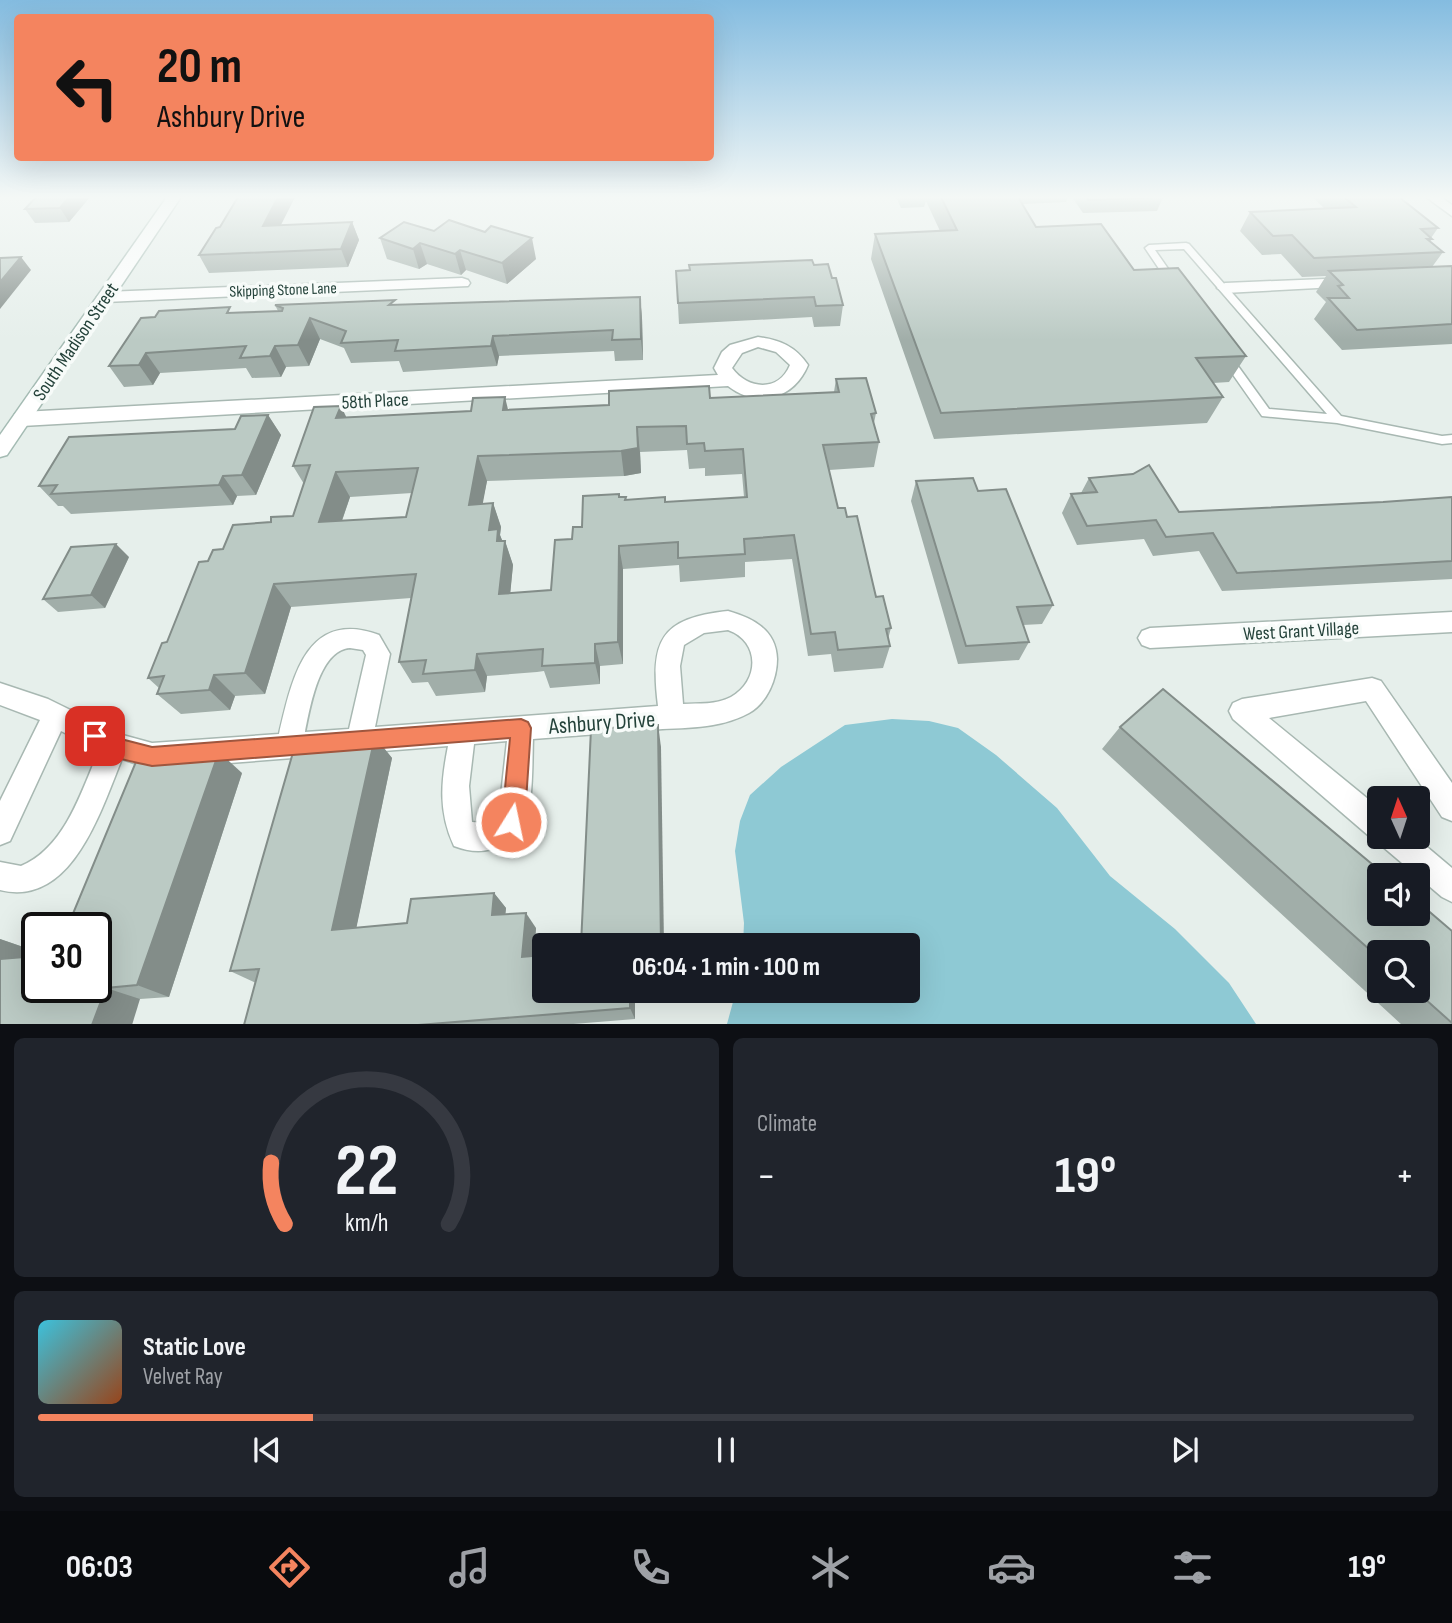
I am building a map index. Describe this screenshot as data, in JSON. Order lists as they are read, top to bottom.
{
  "streets": {
    "street": [
      "Skipping Stone Lane",
      "South Madison Street",
      "58th Place",
      "West Grant Village",
      "Ashbury Drive"
    ]
  },
  "crossings": [
    ["Skipping Stone Lane", "South Madison Street"],
    ["South Madison Street", "58th Place"]
  ],
  "north": "top",
  "page": {
    "turn": ["20 m", "Ashbury Drive"],
    "limit": "30",
    "trip": "06:04 · 1 min · 100 m",
    "tile": "Climate",
    "heat": ["−", "19°", "+"],
    "song": ["Static Love", "Velvet Ray"],
    "tabs": ["06:03", "19°"],
    "gauge": ["22", "km/h"]
  }
}
